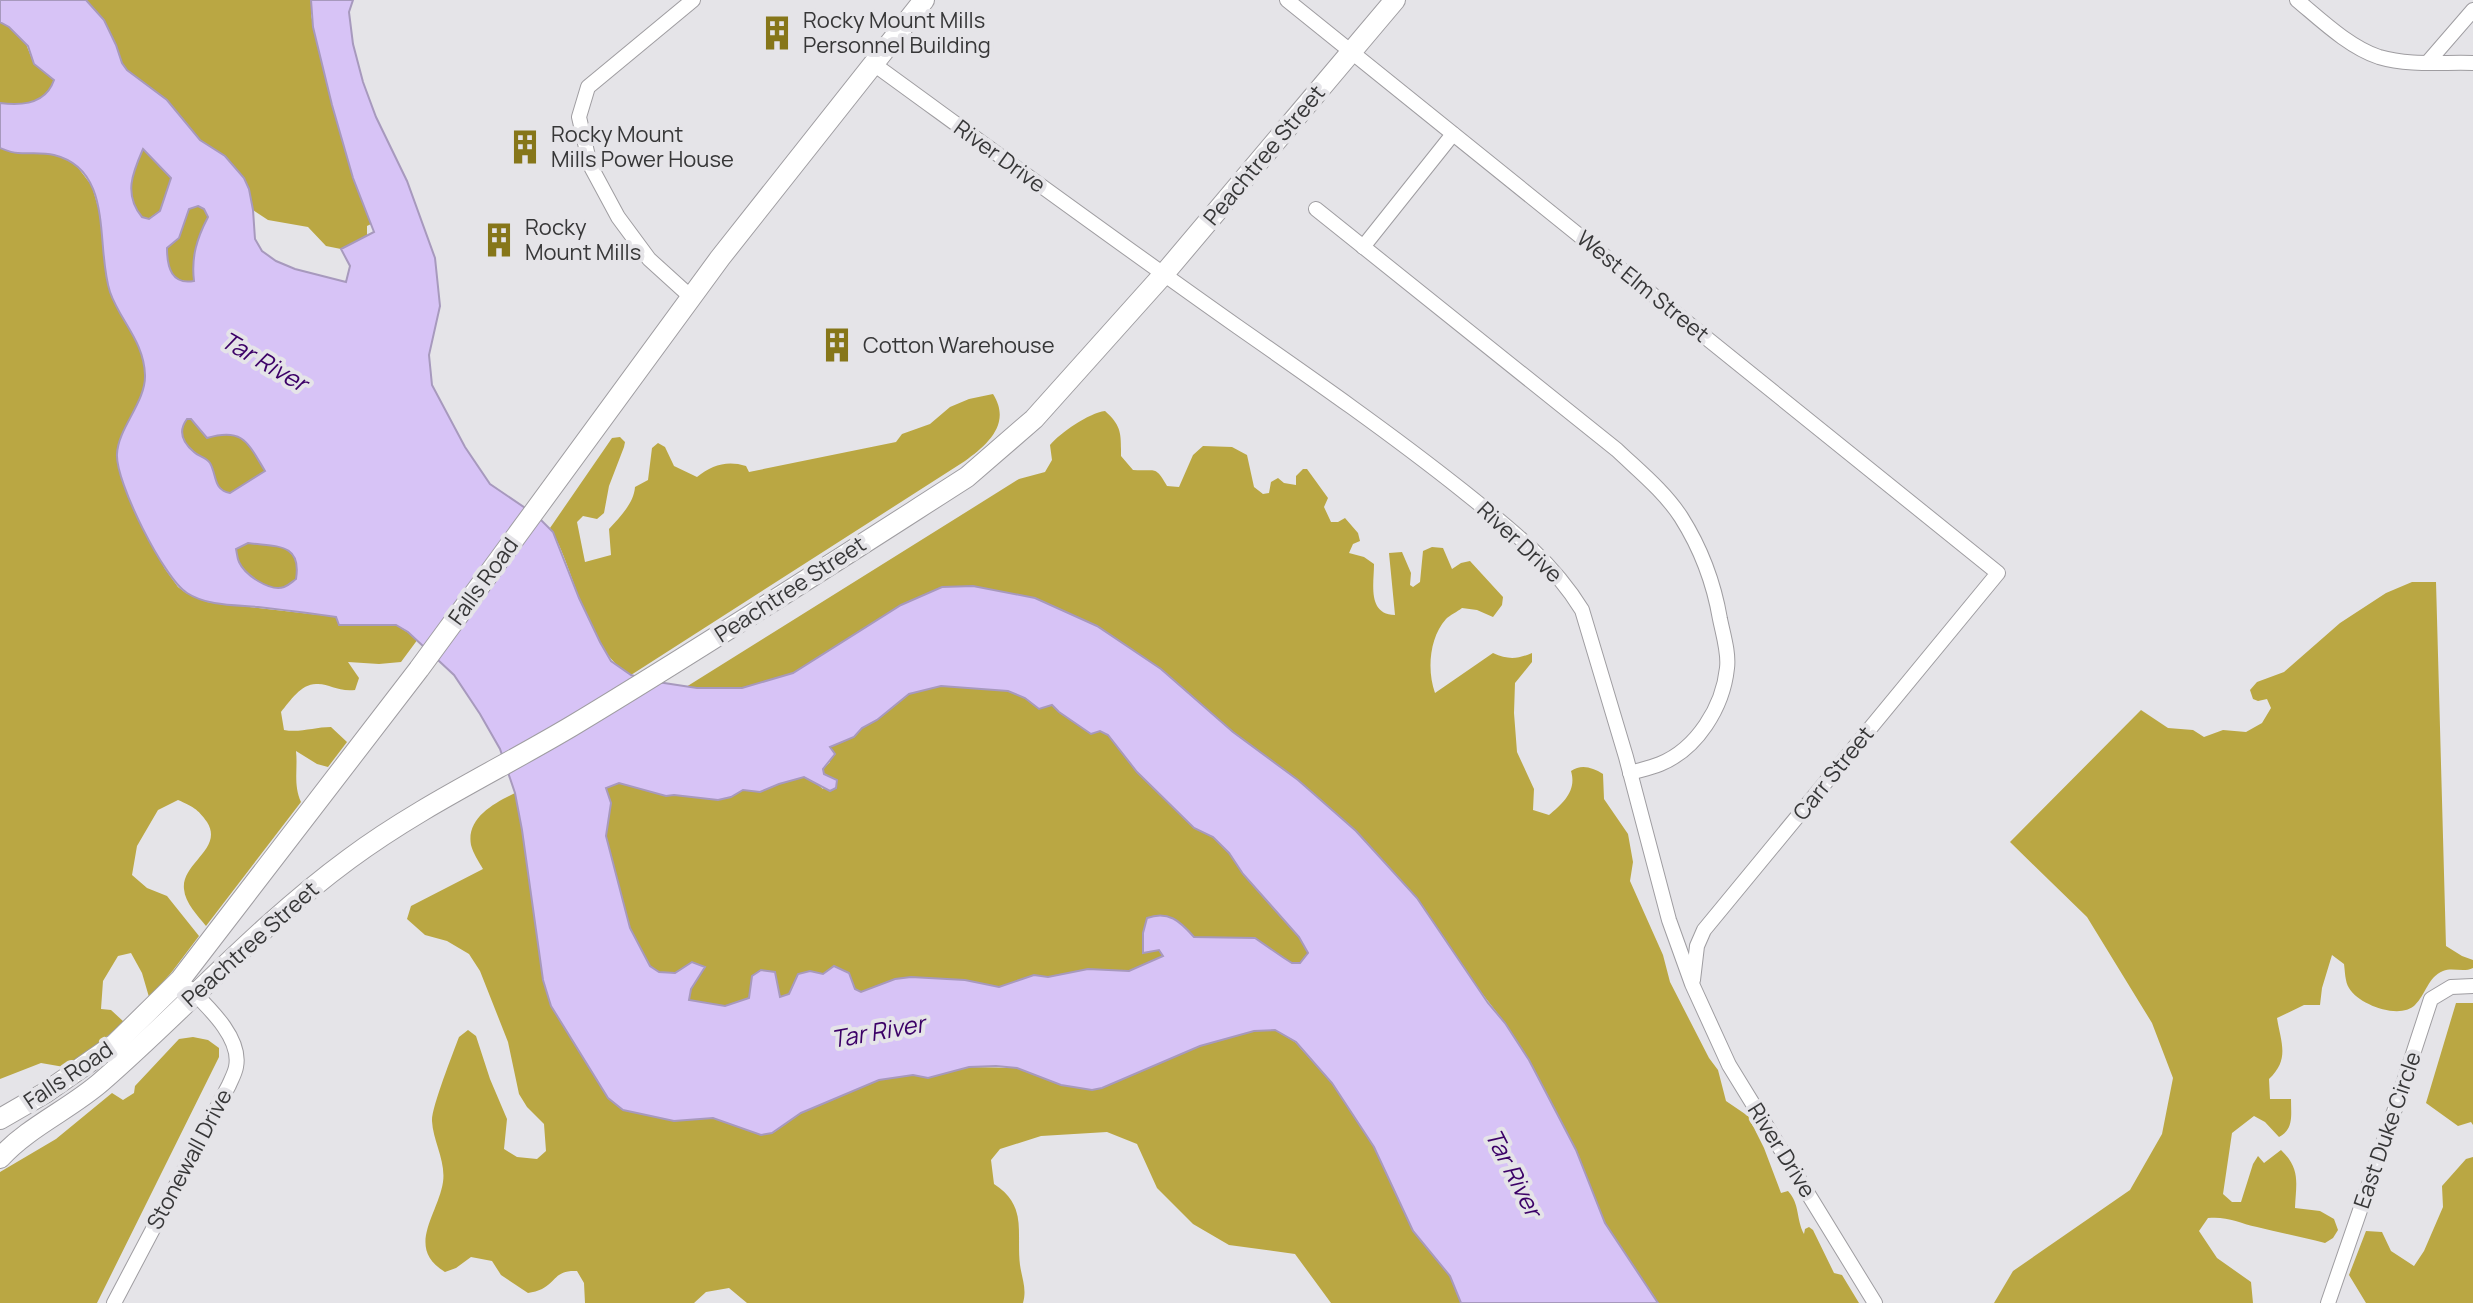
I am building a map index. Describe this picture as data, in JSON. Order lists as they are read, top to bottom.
{
  "streets": {
    "main road": ["Peachtree Street", "Falls Road"],
    "street": [
      "River Drive",
      "West Elm Street",
      "Carr Street",
      "East Duke Circle",
      "Stonewall Drive"
    ]
  },
  "crossings": [
    ["Peachtree Street", "River Drive"],
    ["Peachtree Street", "West Elm Street"],
    ["Peachtree Street", "Falls Road"],
    ["Peachtree Street", "Stonewall Drive"],
    ["River Drive", "Falls Road"],
    ["River Drive", "Carr Street"],
    ["West Elm Street", "Carr Street"],
    ["Falls Road", "Stonewall Drive"]
  ],
  "water": ["Tar River"],
  "places": {
    "building": [
      "Rocky Mount Mills Personnel Building",
      "Rocky Mount Mills Power House",
      "Rocky Mount Mills",
      "Cotton Warehouse"
    ]
  }
}
